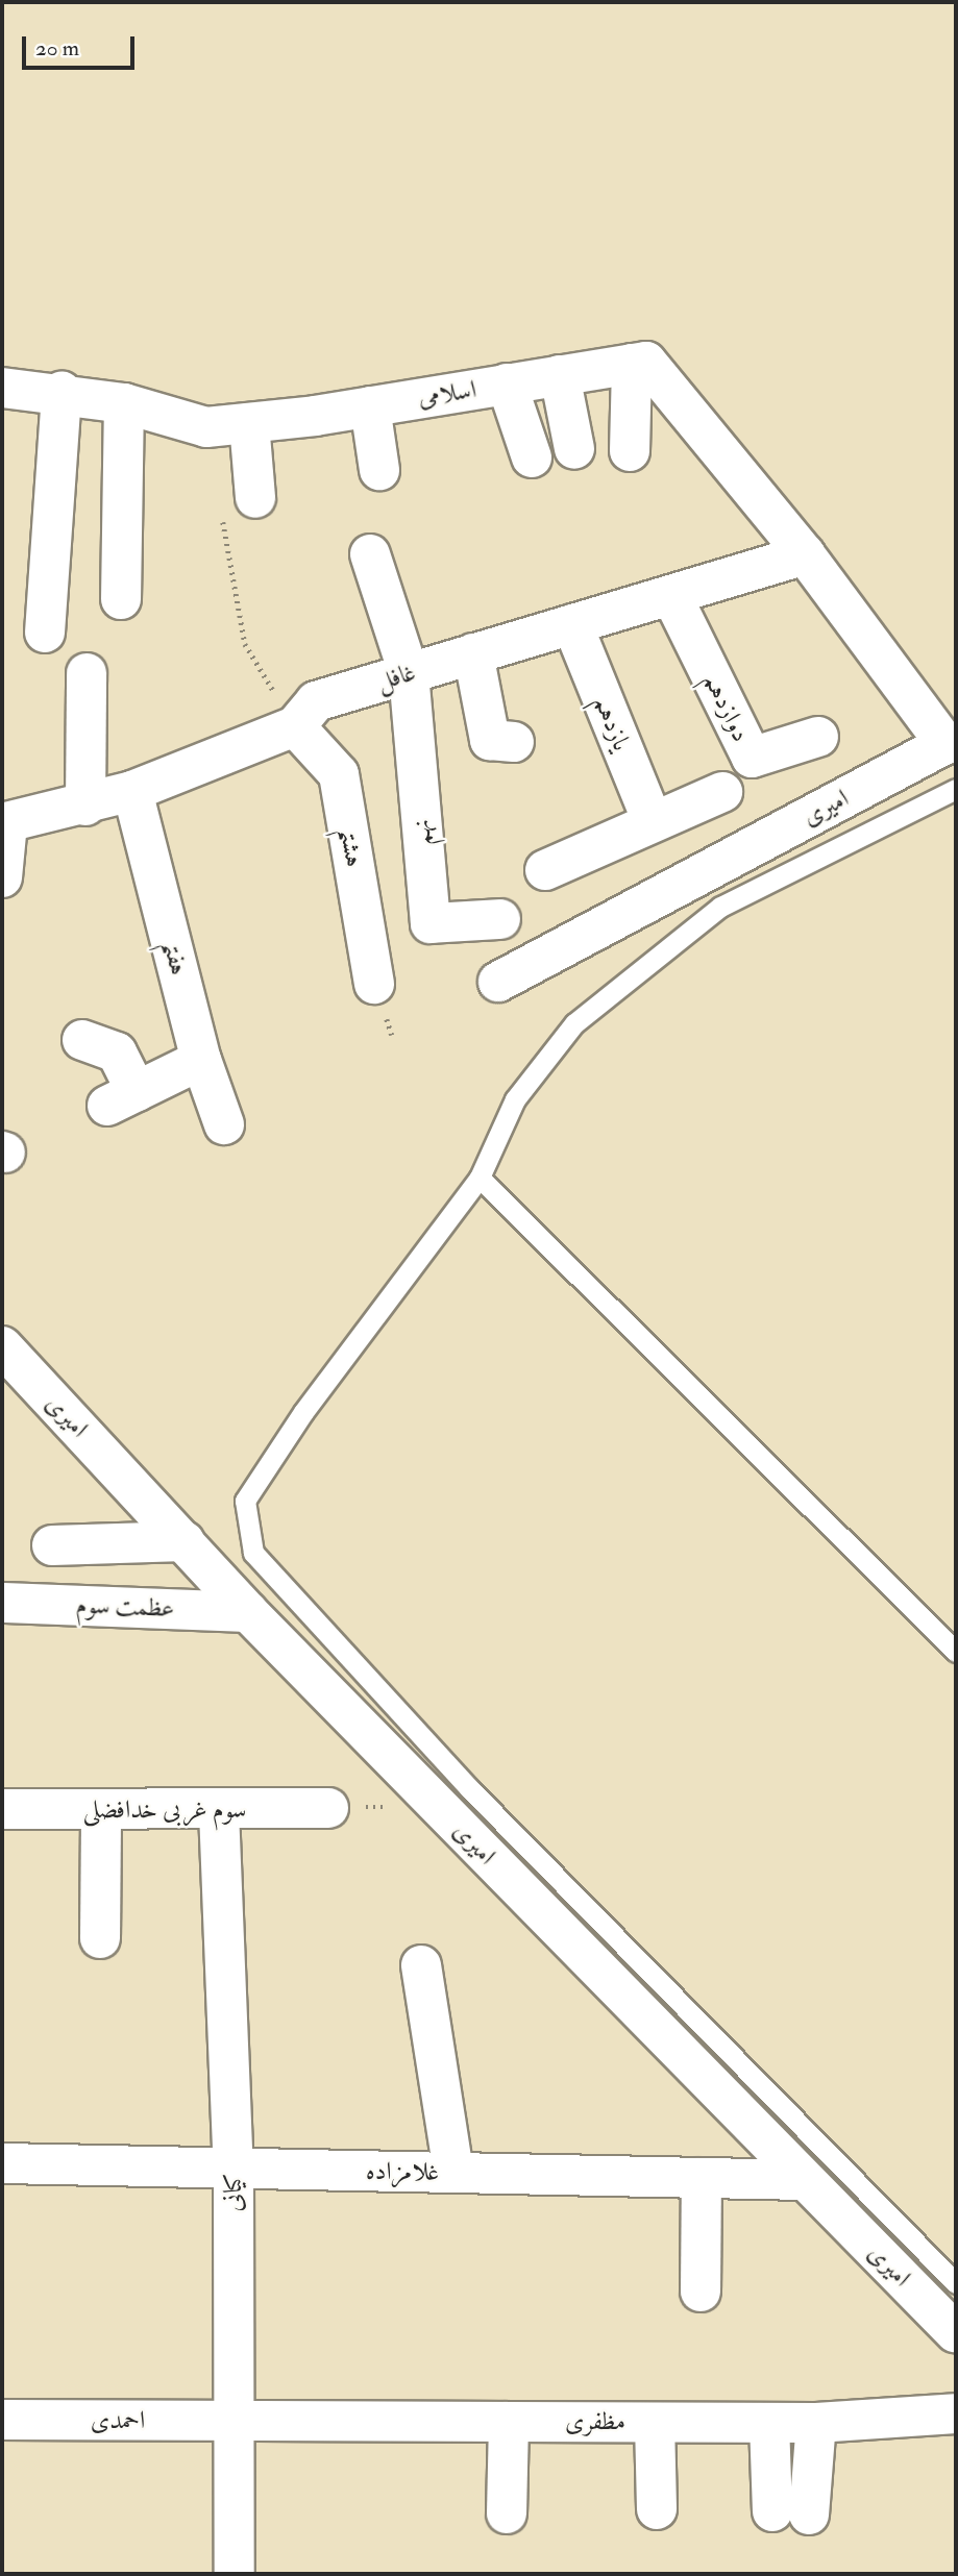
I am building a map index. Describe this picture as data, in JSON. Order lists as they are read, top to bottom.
{
  "streets": {
    "street": [
      "اسلامی",
      "غافل",
      "دوازدهم",
      "یازدهم",
      "امیری",
      "نهم",
      "هشتم",
      "هفتم",
      "عظمت سوم",
      "سوم غربی خدافضلی",
      "غلامزاده",
      "کیانی",
      "احمدی",
      "مظفری"
    ]
  },
  "crossings": [
    ["غافل", "دوازدهم"],
    ["غافل", "یازدهم"],
    ["غافل", "امیری"],
    ["غافل", "نهم"],
    ["غافل", "هشتم"],
    ["غافل", "هفتم"],
    ["امیری", "عظمت سوم"],
    ["امیری", "غلامزاده"],
    ["سوم غربی خدافضلی", "کیانی"],
    ["غلامزاده", "کیانی"],
    ["کیانی", "احمدی"],
    ["کیانی", "مظفری"],
    ["احمدی", "مظفری"]
  ],
  "scale_bar": "20 m"
}
